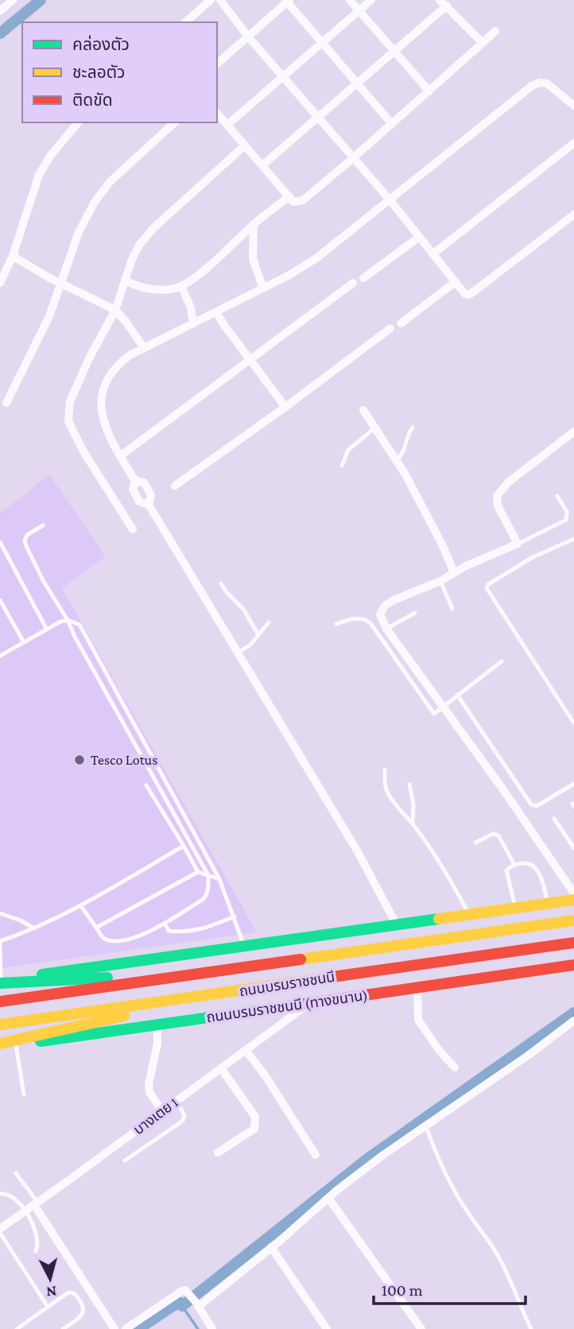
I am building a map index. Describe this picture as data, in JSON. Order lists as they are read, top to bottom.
{
  "streets": {
    "main road": ["ถนนบรมราชชนนี", "ถนนบรมราชชนนี (ทางขนาน)"],
    "street": ["บางเตย 1"]
  },
  "crossings": [
    ["ถนนบรมราชชนนี (ทางขนาน)", "บางเตย 1"]
  ],
  "places": ["Tesco Lotus"],
  "legend": ["คล่องตัว", "ชะลอตัว", "ติดขัด"],
  "scale_bar": "100 m",
  "north": "bottom"
}
